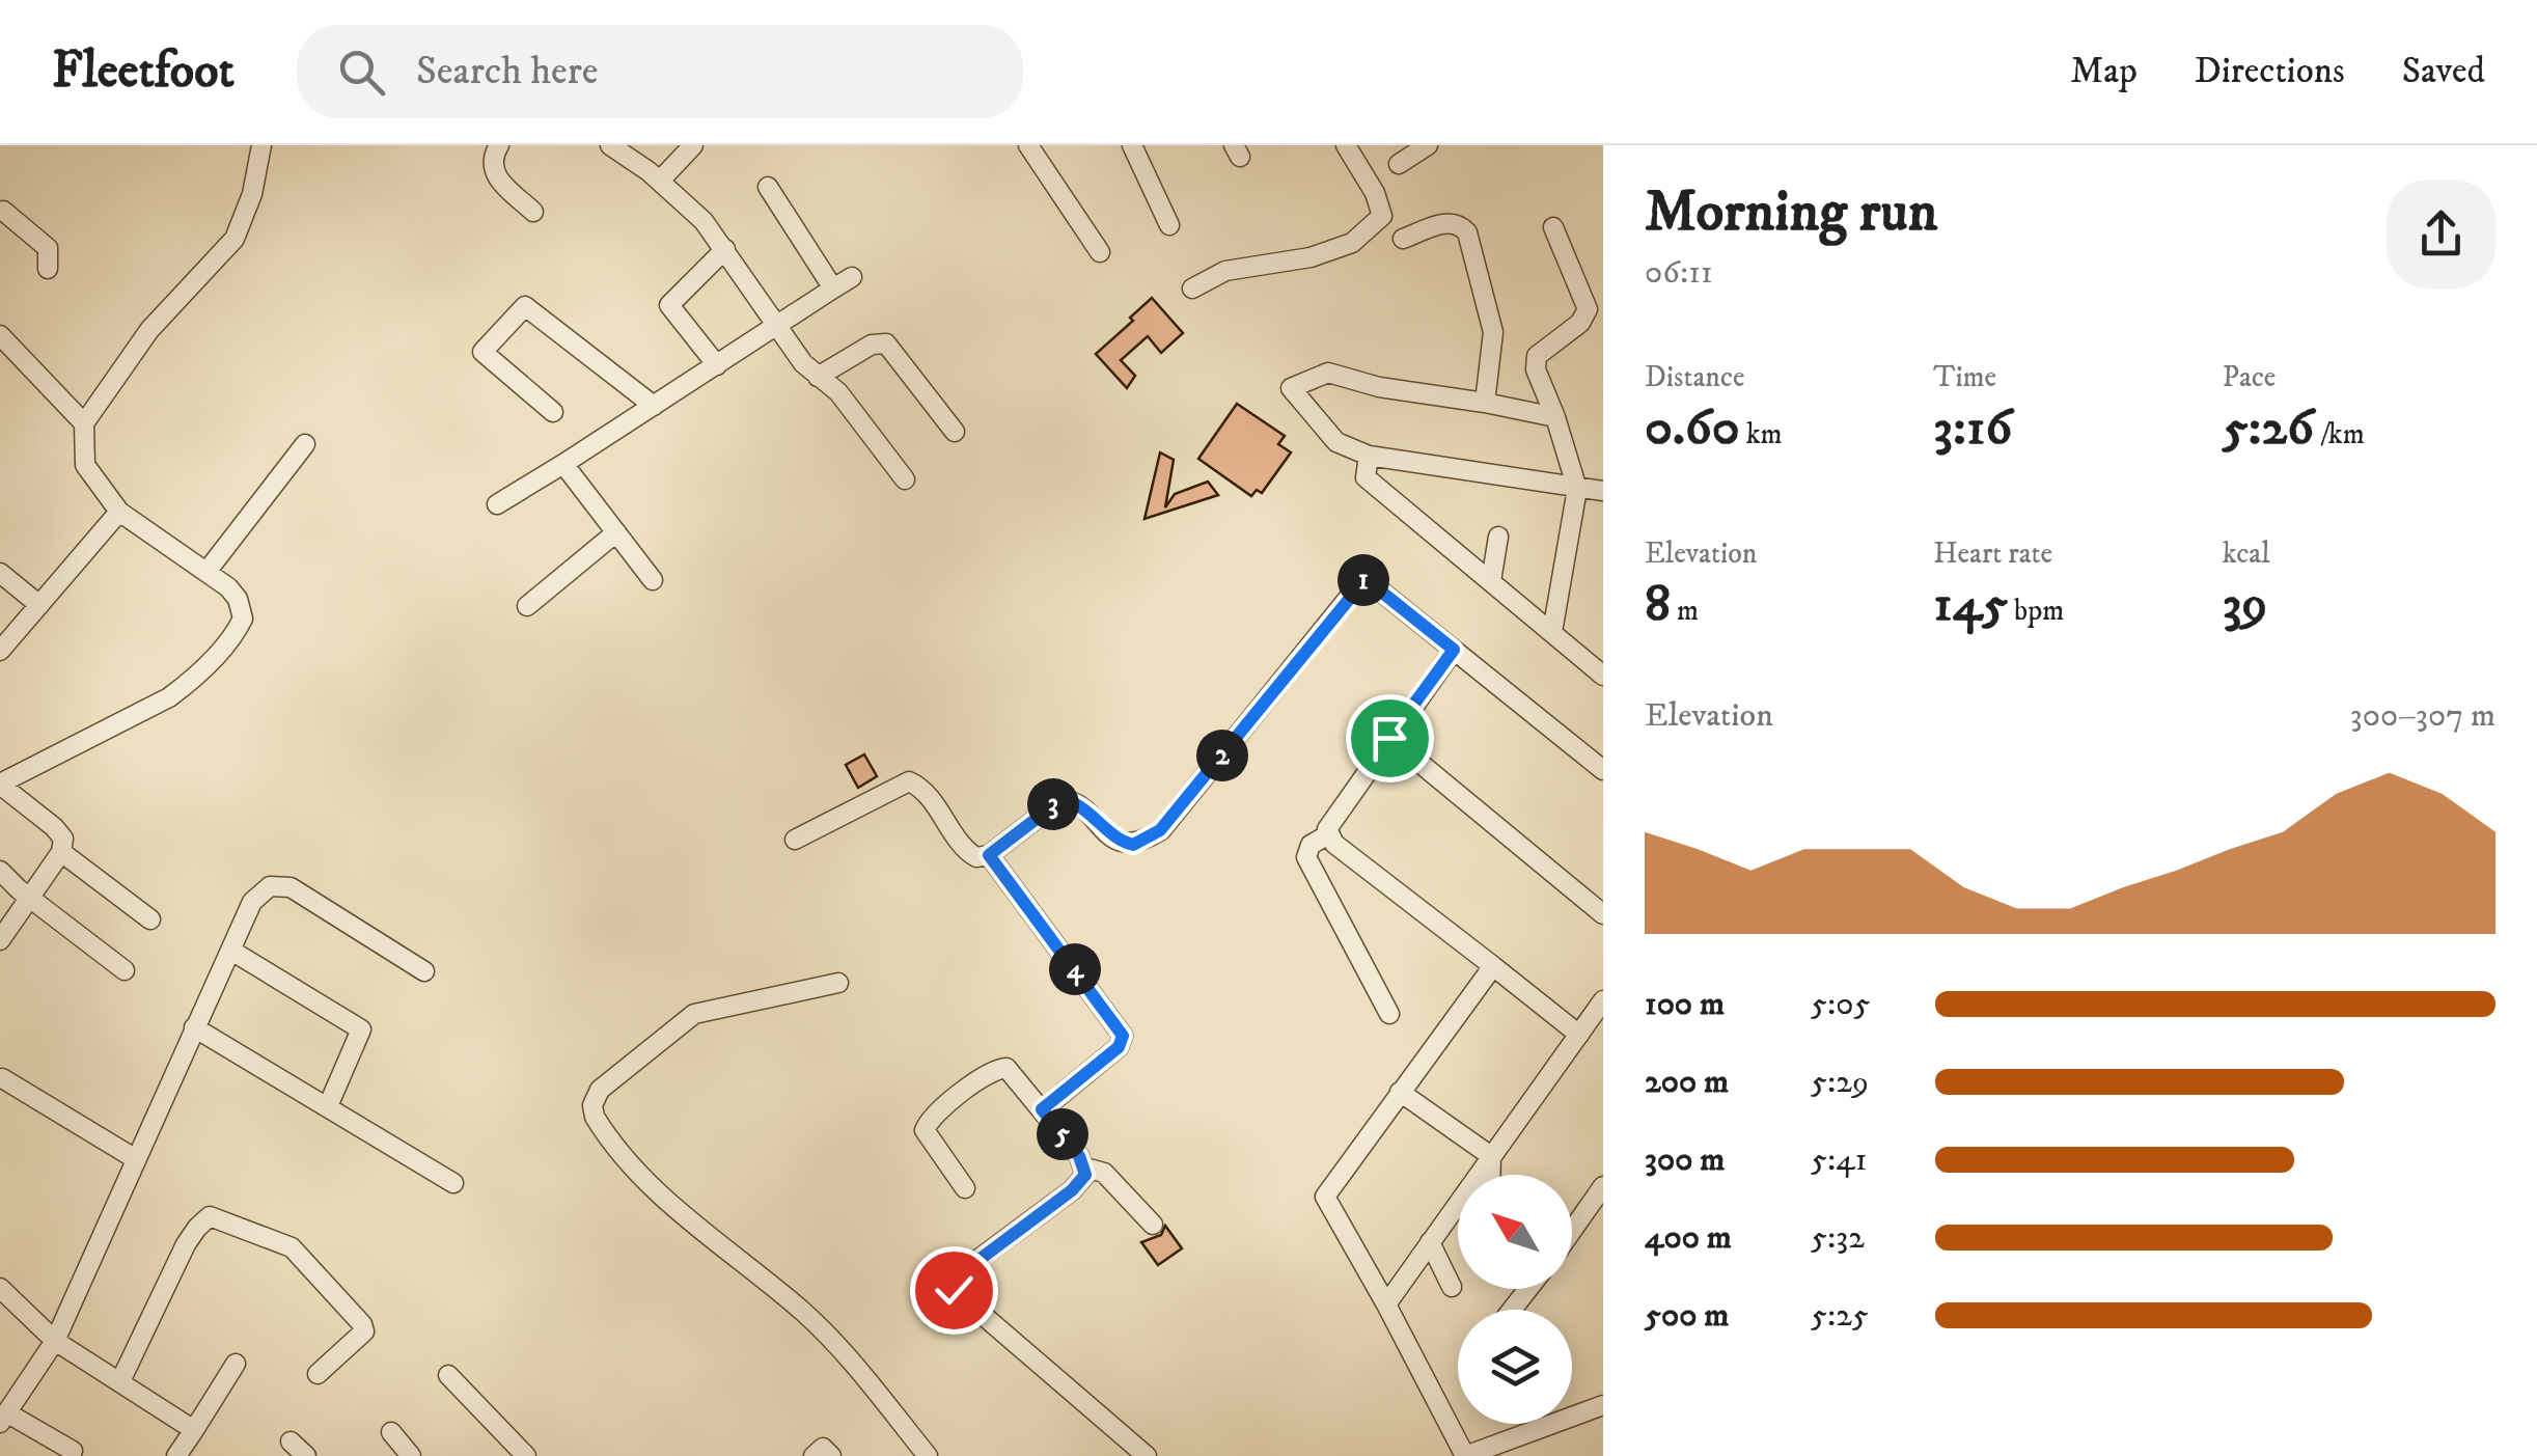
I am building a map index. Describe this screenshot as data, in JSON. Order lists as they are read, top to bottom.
{
  "north": "top left",
  "page": {
    "header": "Fleetfoot",
    "search": "Search here",
    "nav": ["Map", "Directions", "Saved"],
    "heading": ["Morning run", "06:11"],
    "stats": [
      ["Distance", "0.60 km"],
      ["Time", "3:16"],
      ["Pace", "5:26 /km"],
      ["Elevation", "8 m"],
      ["Heart rate", "145 bpm"],
      ["kcal", "39"]
    ],
    "pins": [
      "1",
      "2",
      "3",
      "4",
      "5"
    ],
    "chart": ["Elevation", "300–307 m"],
    "list": [
      {
        "name": "100 m",
        "note": "5:05"
      },
      {
        "name": "200 m",
        "note": "5:29"
      },
      {
        "name": "300 m",
        "note": "5:41"
      },
      {
        "name": "400 m",
        "note": "5:32"
      },
      {
        "name": "500 m",
        "note": "5:25"
      }
    ]
  }
}
